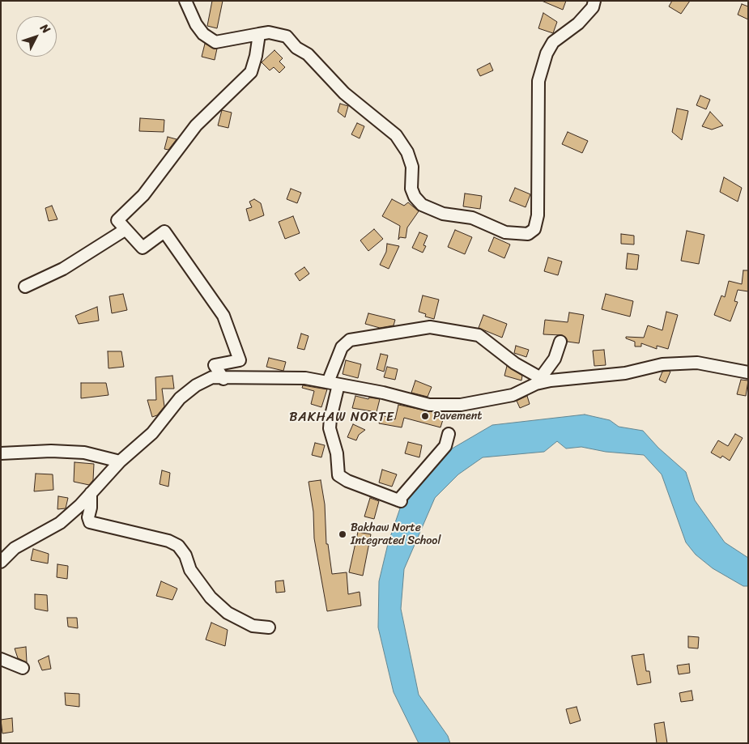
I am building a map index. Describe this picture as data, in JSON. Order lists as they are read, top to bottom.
{
  "districts": ["BAKHAW NORTE"],
  "places": ["Pavement", "Bakhaw Norte Integrated School"],
  "north": "top right"
}
